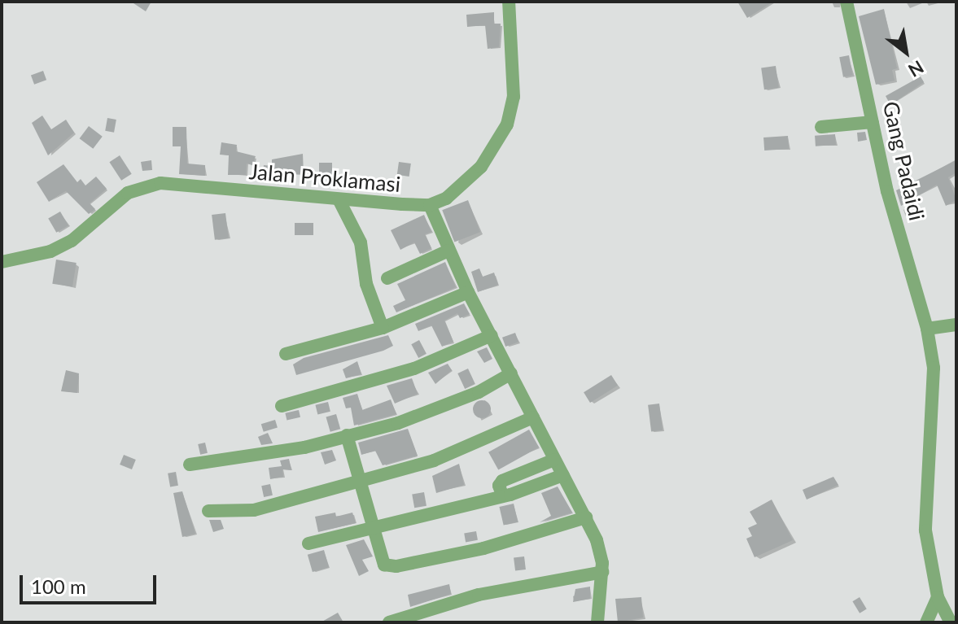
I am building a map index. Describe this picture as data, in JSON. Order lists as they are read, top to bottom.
{
  "streets": {
    "street": ["Gang Padaidi", "Jalan Proklamasi"]
  },
  "scale_bar": "100 m",
  "north": "bottom right"
}
